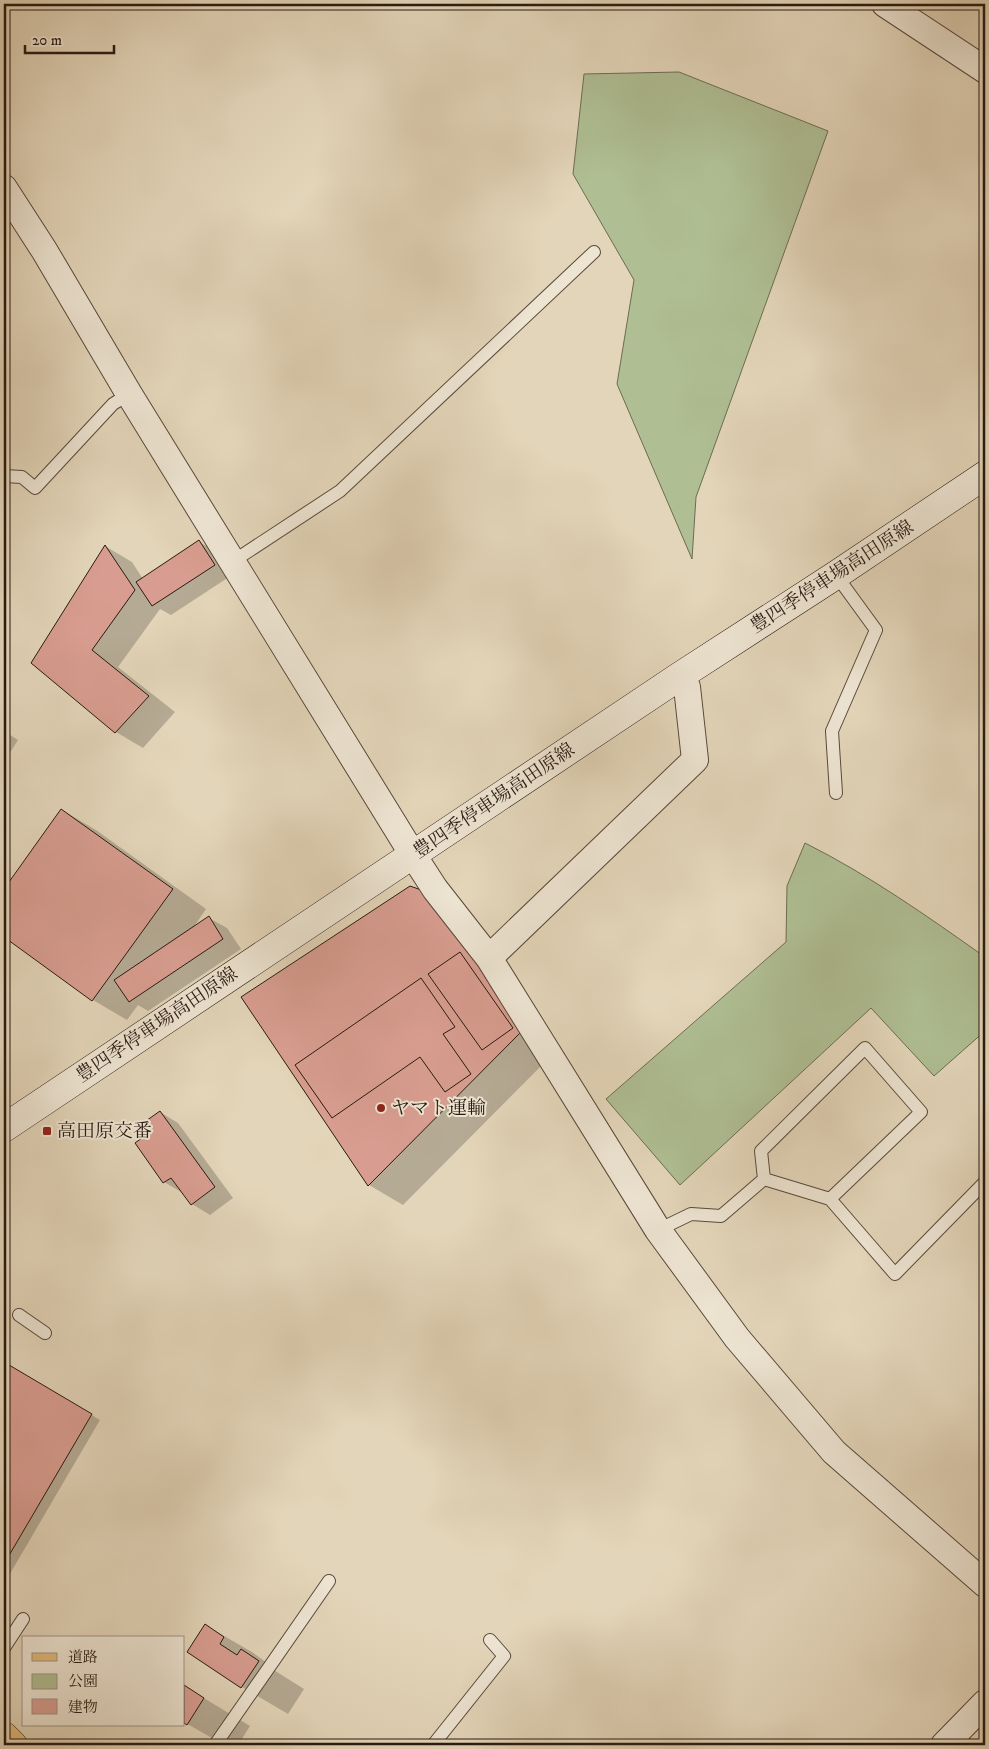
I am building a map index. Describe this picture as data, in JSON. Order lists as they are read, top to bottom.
{
  "streets": {
    "main road": ["豊四季停車場高田原線"]
  },
  "places": {
    "other": ["ヤマト運輸"],
    "transit": ["高田原交番"]
  },
  "legend": ["道路", "公園", "建物"],
  "scale_bar": "20 m"
}
